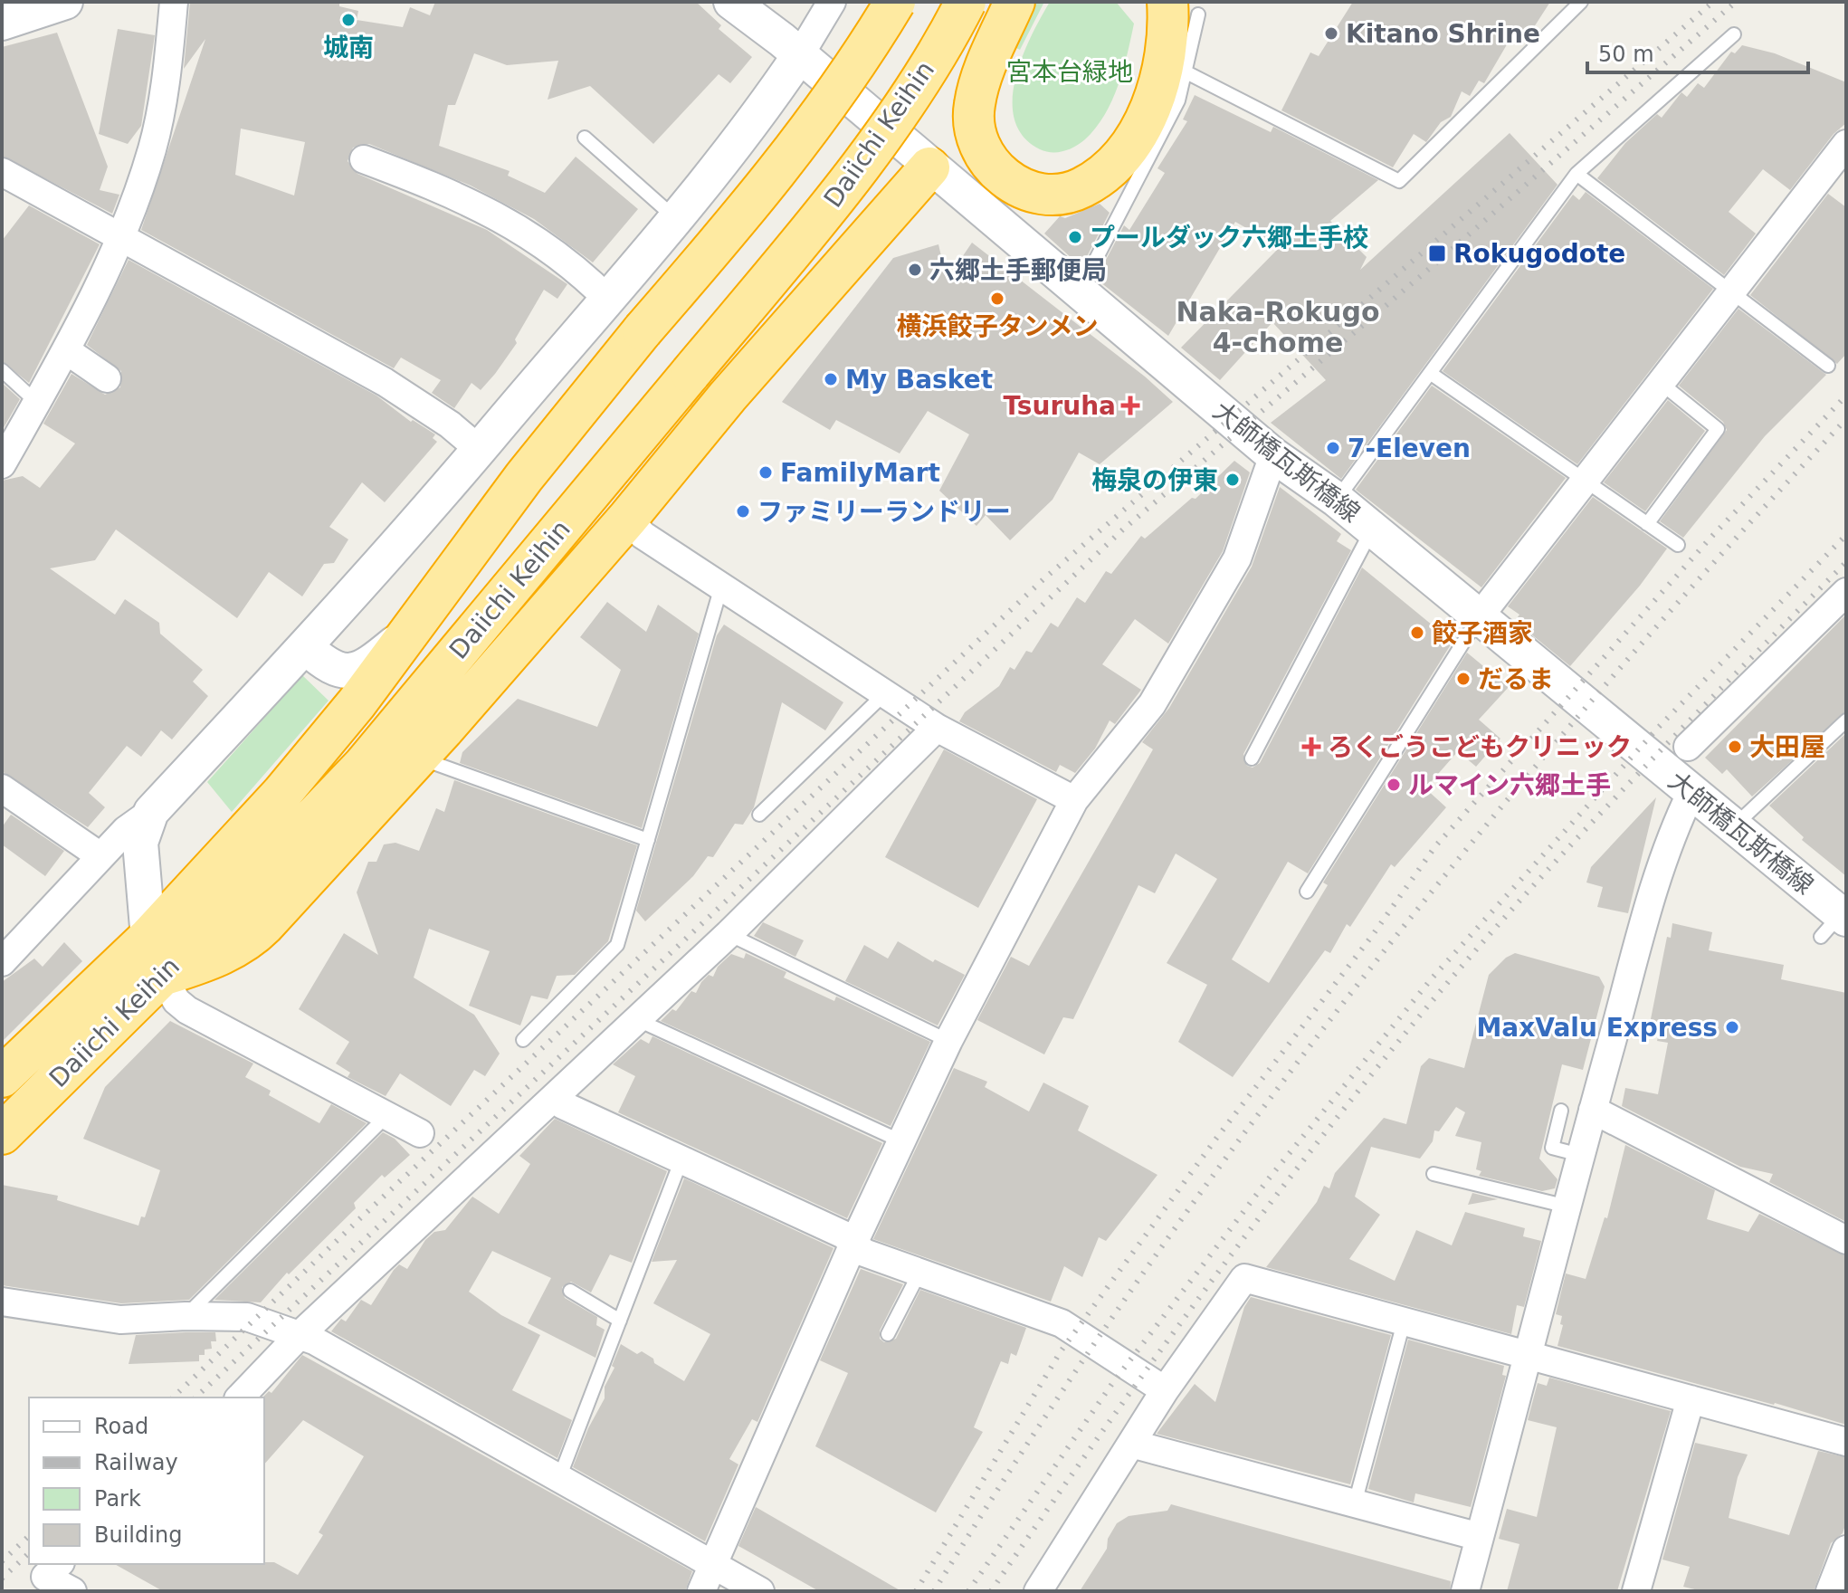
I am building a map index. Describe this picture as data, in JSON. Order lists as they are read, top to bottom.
{
  "streets": {
    "highway": ["Daiichi Keihin"],
    "street": ["大師橋瓦斯橋線"]
  },
  "districts": ["Naka-Rokugo 4-chome"],
  "parks": ["宮本台緑地"],
  "places": {
    "other": [
      "城南",
      "Kitano Shrine",
      "プールダック六郷土手校",
      "六郷土手郵便局",
      "横浜餃子タンメン",
      "My Basket",
      "7-Eleven",
      "FamilyMart",
      "梅泉の伊東",
      "ファミリーランドリー",
      "餃子酒家",
      "だるま",
      "大田屋",
      "ルマイン六郷土手",
      "MaxValu Express"
    ],
    "transit": ["Rokugodote"],
    "health": ["Tsuruha", "ろくごうこどもクリニック"]
  },
  "legend": [
    "Road",
    "Railway",
    "Park",
    "Building"
  ],
  "scale_bar": "50 m"
}
